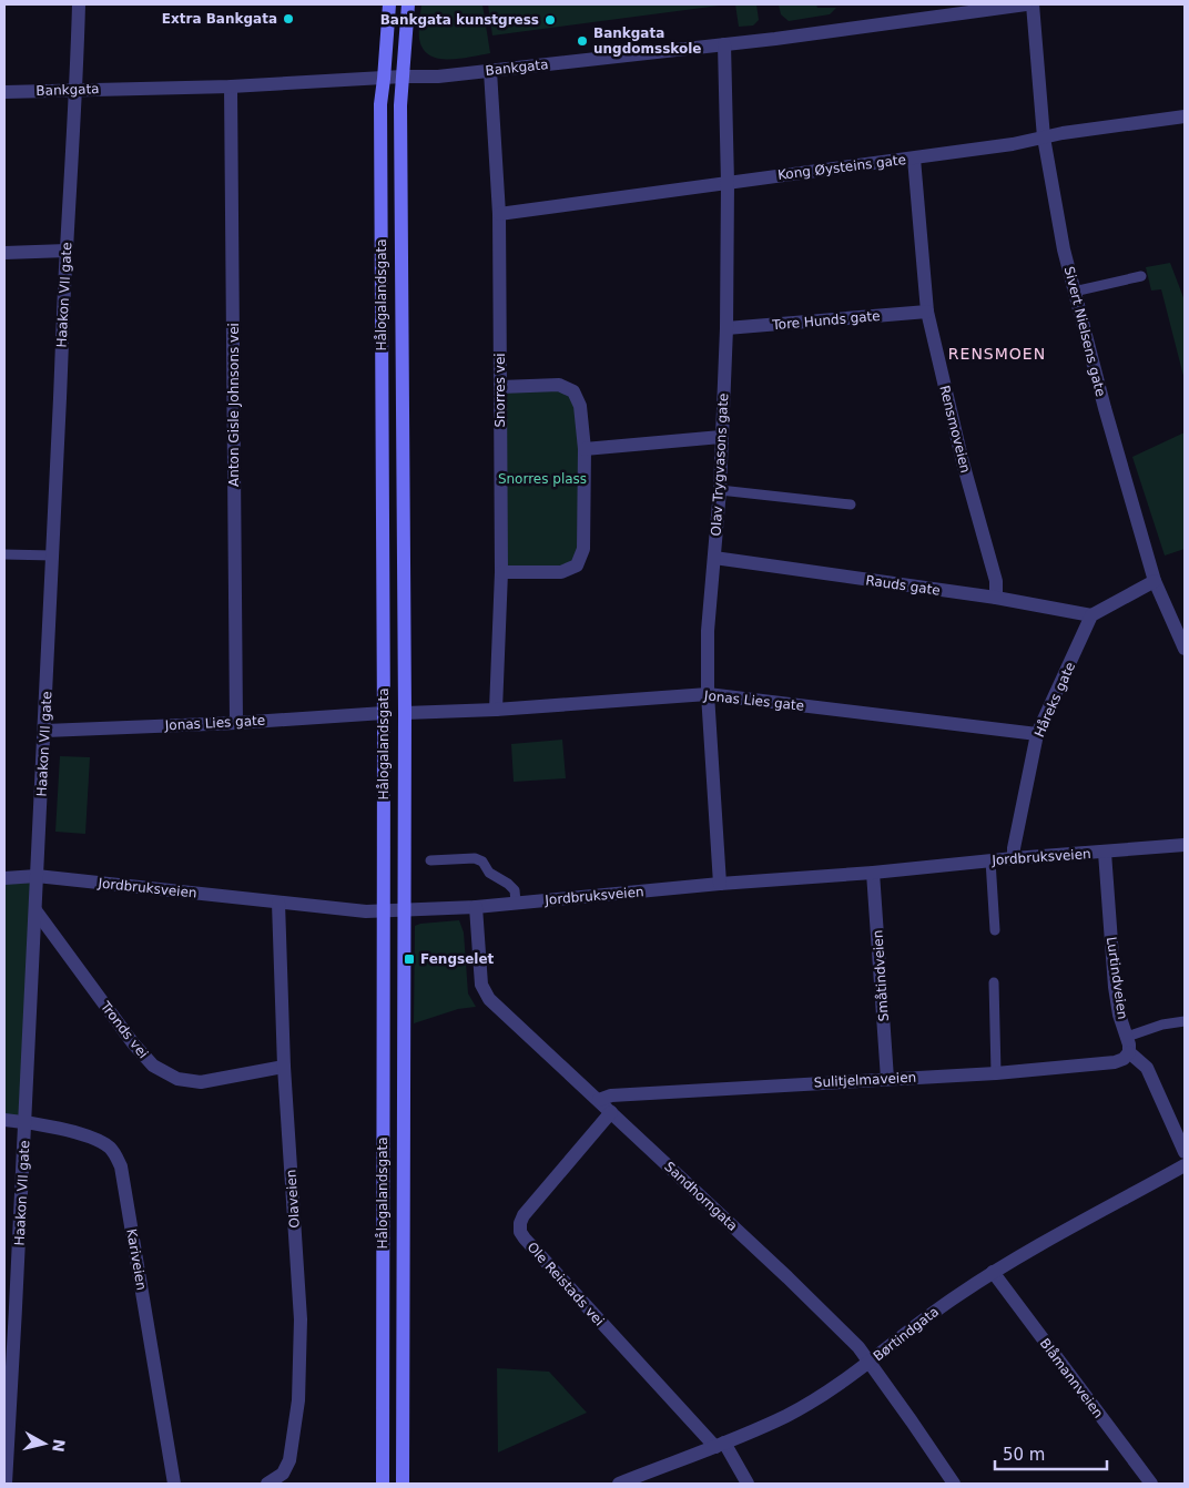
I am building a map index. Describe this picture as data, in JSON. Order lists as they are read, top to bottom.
{
  "streets": {
    "street": [
      "Bankgata",
      "Kong Øysteins gate",
      "Haakon VII gate",
      "Hålogalandsgata",
      "Tore Hunds gate",
      "Sivert Nielsens gate",
      "Snorres vei",
      "Anton Gisle Johnsons vei",
      "Rensmoveien",
      "Olav Trygvasons gate",
      "Rauds gate",
      "Håreks gate",
      "Jonas Lies gate",
      "Jordbruksveien",
      "Småtindveien",
      "Lurtindveien",
      "Tronds vei",
      "Sulitjelmaveien",
      "Sandhorngata",
      "Olaveien",
      "Kariveien",
      "Ole Reistads vei",
      "Børtindgata",
      "Blåmannveien"
    ]
  },
  "crossings": [
    ["Bankgata", "Haakon VII gate"],
    ["Bankgata", "Hålogalandsgata"],
    ["Bankgata", "Snorres vei"],
    ["Bankgata", "Anton Gisle Johnsons vei"],
    ["Bankgata", "Olav Trygvasons gate"],
    ["Kong Øysteins gate", "Sivert Nielsens gate"],
    ["Kong Øysteins gate", "Snorres vei"],
    ["Kong Øysteins gate", "Rensmoveien"],
    ["Kong Øysteins gate", "Olav Trygvasons gate"],
    ["Haakon VII gate", "Jonas Lies gate"],
    ["Haakon VII gate", "Jordbruksveien"],
    ["Haakon VII gate", "Tronds vei"],
    ["Haakon VII gate", "Kariveien"],
    ["Hålogalandsgata", "Jonas Lies gate"],
    ["Hålogalandsgata", "Jordbruksveien"],
    ["Tore Hunds gate", "Rensmoveien"],
    ["Tore Hunds gate", "Olav Trygvasons gate"],
    ["Snorres vei", "Jonas Lies gate"],
    ["Anton Gisle Johnsons vei", "Jonas Lies gate"],
    ["Rensmoveien", "Rauds gate"],
    ["Olav Trygvasons gate", "Rauds gate"],
    ["Olav Trygvasons gate", "Jonas Lies gate"],
    ["Olav Trygvasons gate", "Jordbruksveien"],
    ["Rauds gate", "Håreks gate"],
    ["Håreks gate", "Jonas Lies gate"],
    ["Håreks gate", "Jordbruksveien"],
    ["Jordbruksveien", "Småtindveien"],
    ["Jordbruksveien", "Lurtindveien"],
    ["Jordbruksveien", "Sandhorngata"],
    ["Jordbruksveien", "Olaveien"],
    ["Småtindveien", "Sulitjelmaveien"],
    ["Lurtindveien", "Sulitjelmaveien"],
    ["Tronds vei", "Olaveien"],
    ["Sulitjelmaveien", "Sandhorngata"],
    ["Sandhorngata", "Ole Reistads vei"],
    ["Sandhorngata", "Børtindgata"],
    ["Ole Reistads vei", "Børtindgata"],
    ["Børtindgata", "Blåmannveien"]
  ],
  "districts": ["RENSMOEN"],
  "parks": ["Snorres plass"],
  "places": {
    "other": ["Extra Bankgata", "Bankgata kunstgress", "Bankgata ungdomsskole"],
    "transit": ["Fengselet"]
  },
  "scale_bar": "50 m",
  "north": "right"
}
